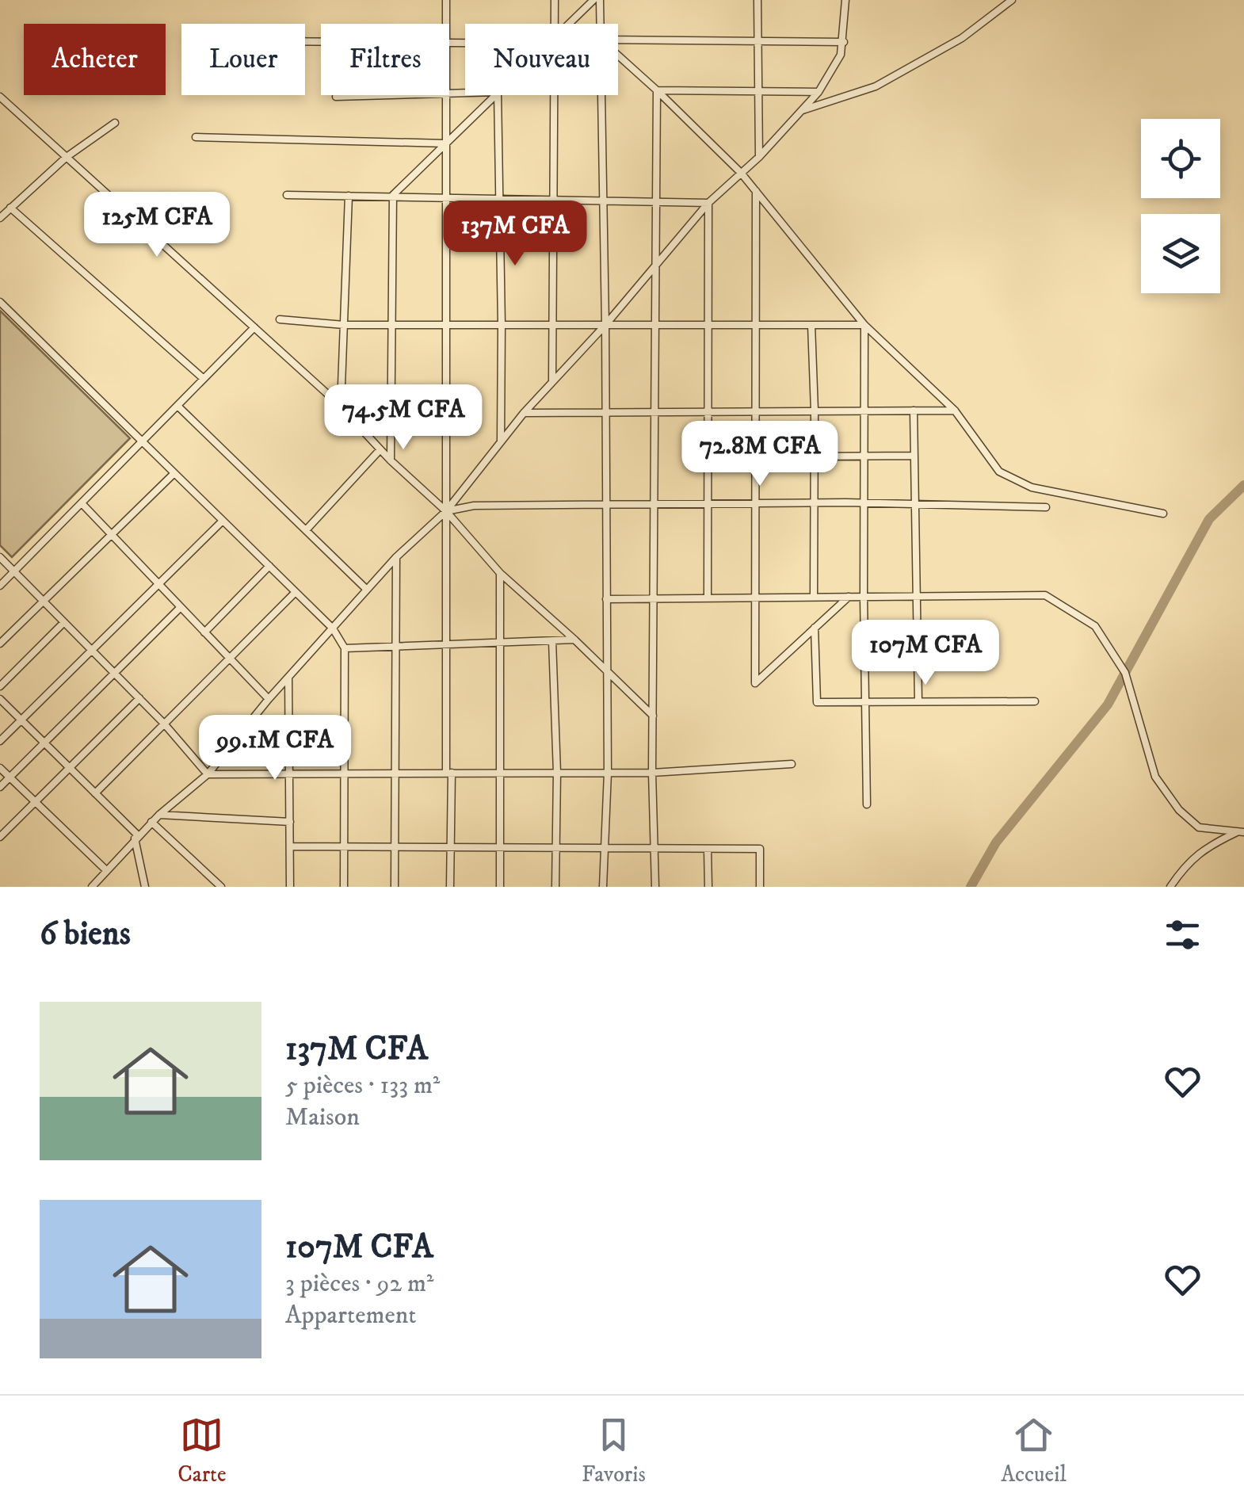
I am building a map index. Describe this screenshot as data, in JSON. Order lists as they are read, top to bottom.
{
  "page": {
    "chip": [
      "Acheter",
      "Louer",
      "Filtres",
      "Nouveau"
    ],
    "price": [
      "125M CFA",
      "137M CFA",
      "74.5M CFA",
      "72.8M CFA",
      "107M CFA",
      "99.1M CFA"
    ],
    "heading": "6 biens",
    "list": [
      {
        "name": "137M CFA",
        "note": "5 pièces · 133 m² · Maison"
      },
      {
        "name": "107M CFA",
        "note": "3 pièces · 92 m² · Appartement"
      }
    ],
    "tabs": ["Carte", "Favoris", "Accueil"]
  }
}
